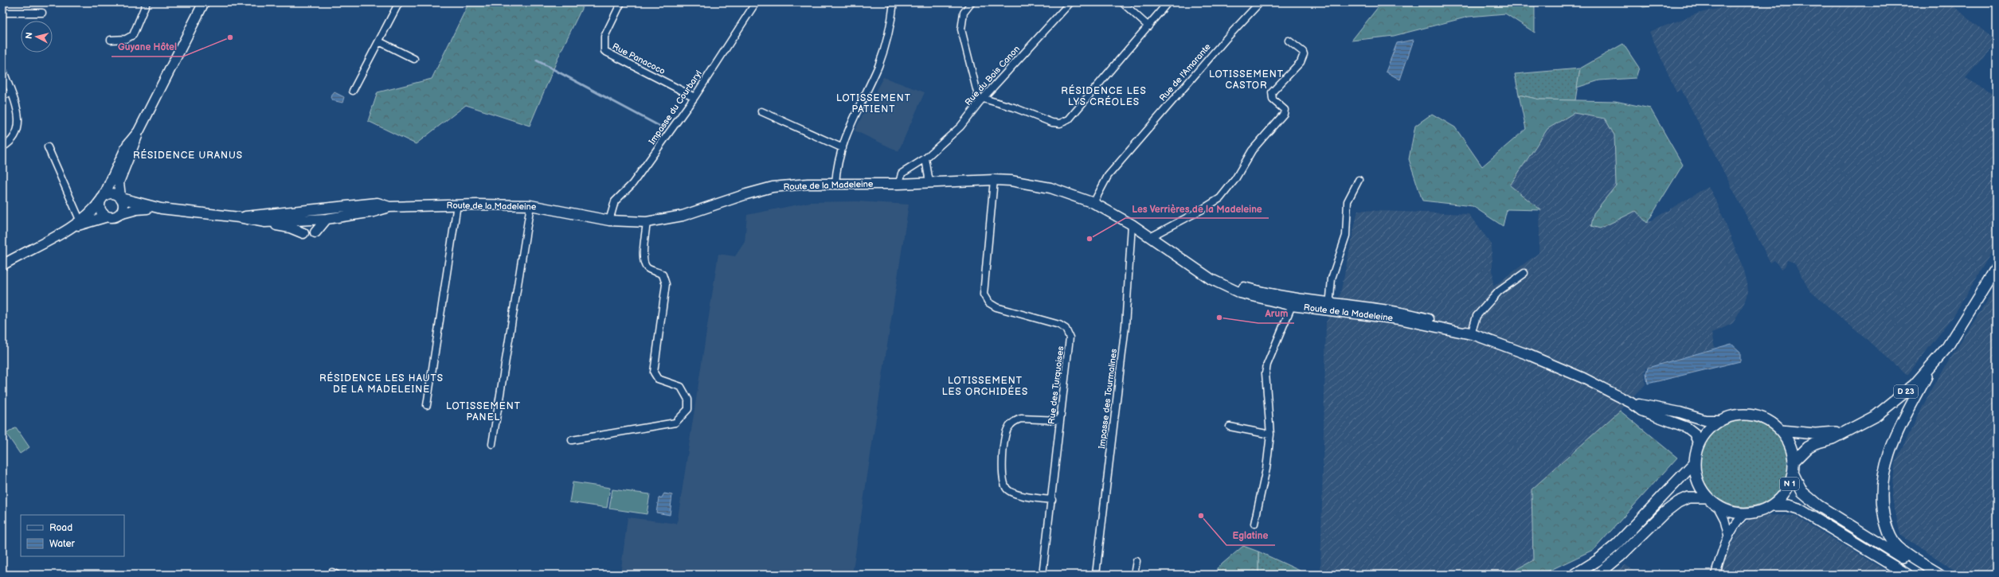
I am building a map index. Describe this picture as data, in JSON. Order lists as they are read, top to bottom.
{
  "streets": {
    "main road": ["Route de la Madeleine", "D 23", "N 1"],
    "street": [
      "Rue Panacoco",
      "Rue de l'Amarante",
      "Rue du Bois Canon",
      "Impasse du Courbaryl",
      "Rue des Turquoises",
      "Impasse des Tourmalines"
    ]
  },
  "crossings": [
    ["Rue Panacoco", "Impasse du Courbaryl"],
    ["Rue de l'Amarante", "Route de la Madeleine"],
    ["Rue du Bois Canon", "Route de la Madeleine"],
    ["Impasse du Courbaryl", "Route de la Madeleine"],
    ["Route de la Madeleine", "Rue des Turquoises"],
    ["Route de la Madeleine", "D 23"],
    ["Route de la Madeleine", "Impasse des Tourmalines"],
    ["Route de la Madeleine", "N 1"],
    ["D 23", "N 1"]
  ],
  "districts": [
    "LOTISSEMENT CASTOR",
    "RÉSIDENCE LES LYS CRÉOLES",
    "LOTISSEMENT PATIENT",
    "RÉSIDENCE URANUS",
    "RÉSIDENCE LES HAUTS DE LA MADELEINE",
    "LOTISSEMENT LES ORCHIDÉES",
    "LOTISSEMENT PANEL"
  ],
  "places": [
    "Guyane Hôtel",
    "Les Verrières de la Madeleine",
    "Arum",
    "Eglatine"
  ],
  "legend": ["Road", "Water"],
  "north": "left"
}
